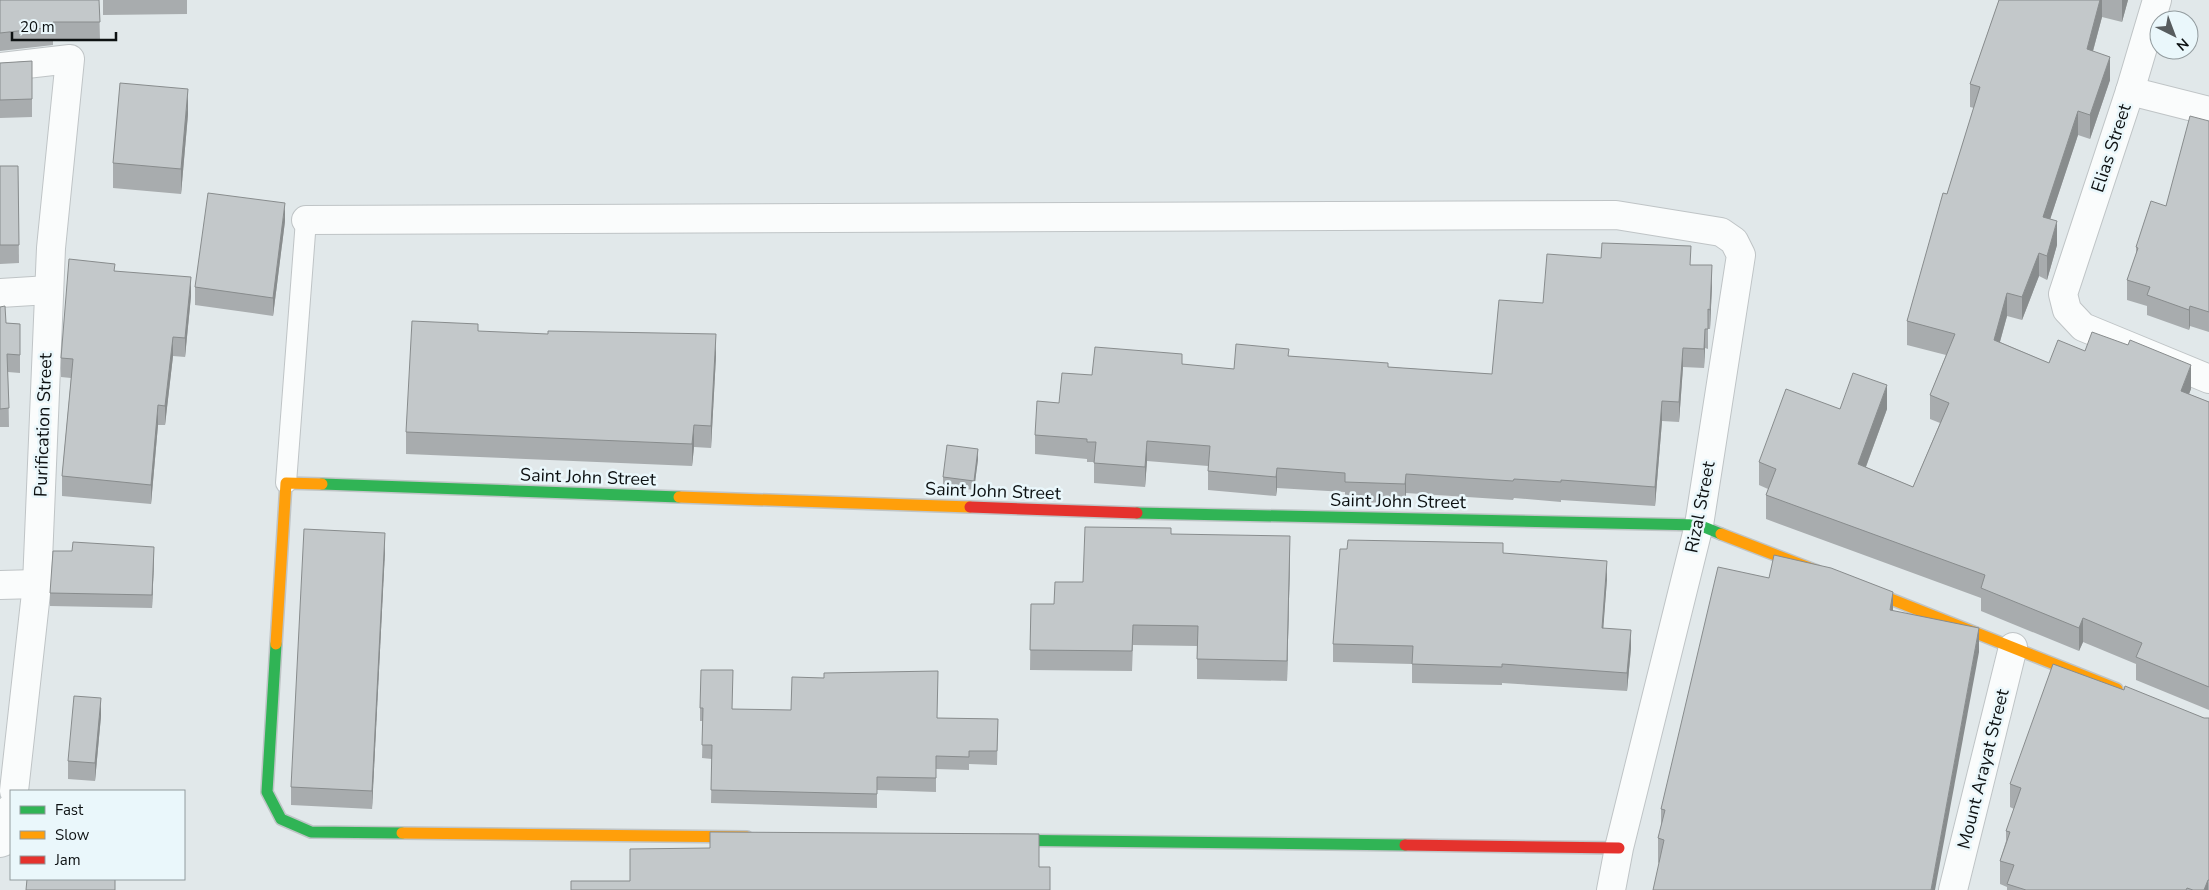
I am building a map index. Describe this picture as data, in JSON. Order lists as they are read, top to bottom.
{
  "streets": {
    "street": [
      "Elias Street",
      "Purification Street",
      "Saint John Street",
      "Rizal Street",
      "Mount Arayat Street"
    ]
  },
  "crossings": [
    ["Saint John Street", "Rizal Street"]
  ],
  "legend": ["Fast", "Slow", "Jam"],
  "scale_bar": "20 m",
  "north": "bottom right"
}
